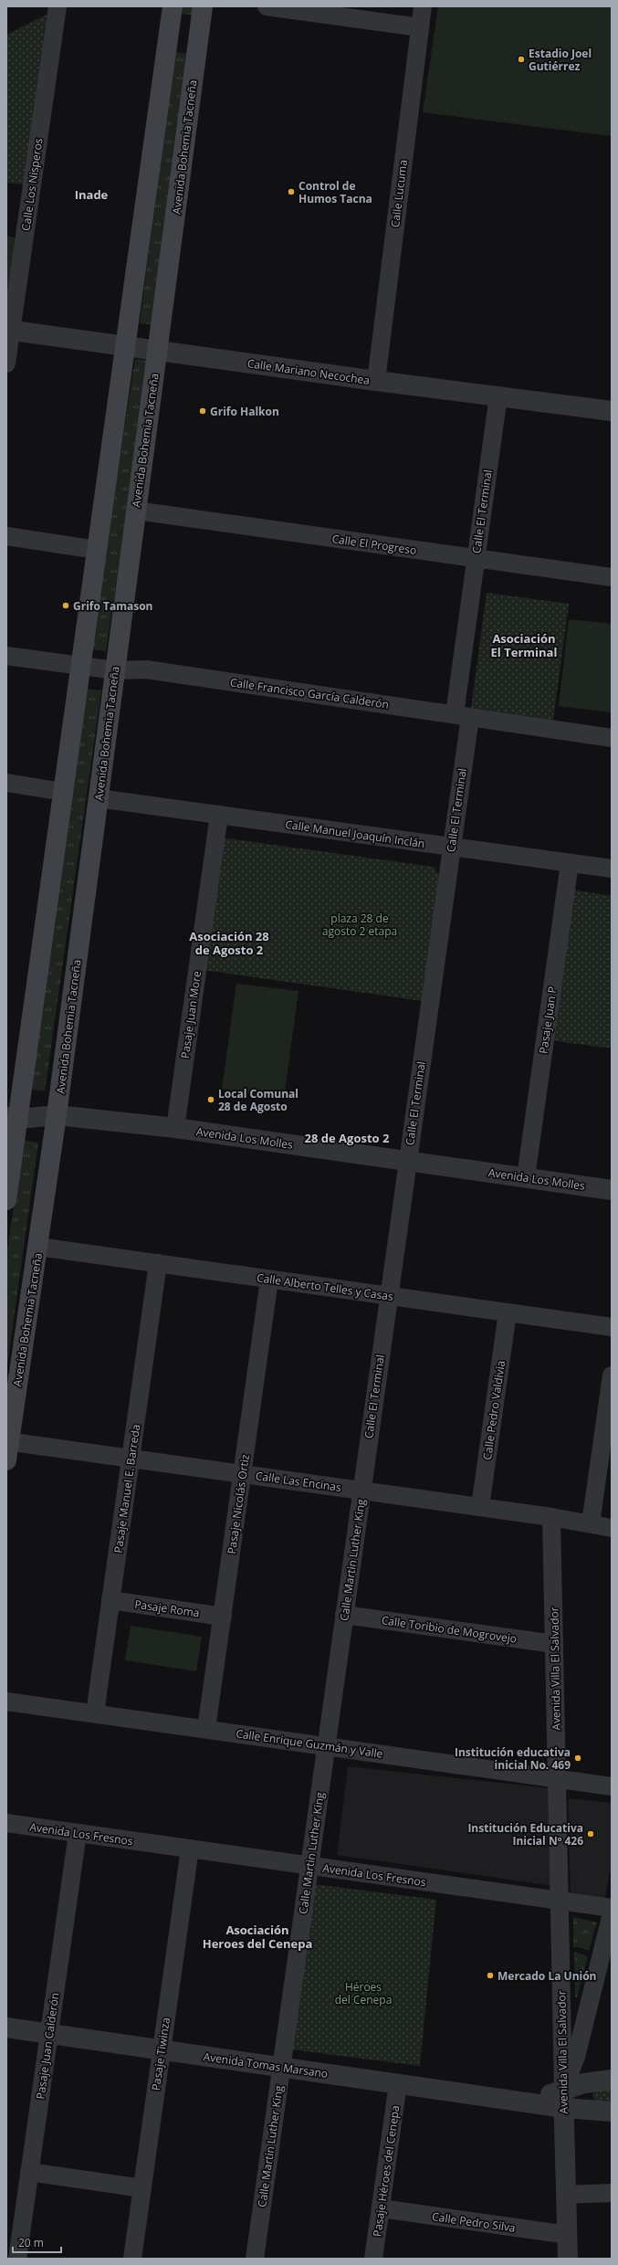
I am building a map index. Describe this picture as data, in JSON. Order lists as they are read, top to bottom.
{
  "streets": {
    "main road": ["Avenida Bohemia Tacneña"],
    "street": [
      "Calle Los Nisperos",
      "Calle Lucuma",
      "Calle Mariano Necochea",
      "Calle El Terminal",
      "Calle El Progreso",
      "Calle Francisco García Calderón",
      "Calle Manuel Joaquín Inclán",
      "Pasaje Juan More",
      "Pasaje Juan P",
      "Avenida Los Molles",
      "Calle Alberto Telles y Casas",
      "Calle Pedro Valdivia",
      "Calle Las Encinas",
      "Pasaje Manuel E. Barreda",
      "Pasaje Nicolás Ortiz",
      "Calle Martin Luther King",
      "Pasaje Roma",
      "Calle Toribio de Mogrovejo",
      "Avenida Villa El Salvador",
      "Calle Enrique Guzmán y Valle",
      "Avenida Los Fresnos",
      "Pasaje Juan Calderón",
      "Pasaje Tiwinza",
      "Avenida Tomas Marsano",
      "Pasaje Héroes del Cenepa",
      "Calle Pedro Silva"
    ]
  },
  "crossings": [
    ["Avenida Bohemia Tacneña", "Calle Mariano Necochea"],
    ["Avenida Bohemia Tacneña", "Calle El Progreso"],
    ["Avenida Bohemia Tacneña", "Calle Francisco García Calderón"],
    ["Avenida Bohemia Tacneña", "Calle Manuel Joaquín Inclán"],
    ["Avenida Bohemia Tacneña", "Avenida Los Molles"],
    ["Avenida Bohemia Tacneña", "Calle Alberto Telles y Casas"],
    ["Avenida Bohemia Tacneña", "Calle Las Encinas"],
    ["Calle Los Nisperos", "Calle Mariano Necochea"],
    ["Calle Lucuma", "Calle Mariano Necochea"],
    ["Calle Mariano Necochea", "Calle El Terminal"],
    ["Calle El Terminal", "Calle El Progreso"],
    ["Calle El Terminal", "Calle Francisco García Calderón"],
    ["Calle El Terminal", "Calle Manuel Joaquín Inclán"],
    ["Calle El Terminal", "Avenida Los Molles"],
    ["Calle El Terminal", "Calle Alberto Telles y Casas"],
    ["Calle El Terminal", "Calle Las Encinas"],
    ["Calle El Terminal", "Calle Martin Luther King"],
    ["Calle Manuel Joaquín Inclán", "Pasaje Juan More"],
    ["Calle Manuel Joaquín Inclán", "Pasaje Juan P"],
    ["Pasaje Juan More", "Avenida Los Molles"],
    ["Pasaje Juan P", "Avenida Los Molles"],
    ["Calle Alberto Telles y Casas", "Calle Pedro Valdivia"],
    ["Calle Alberto Telles y Casas", "Pasaje Manuel E. Barreda"],
    ["Calle Alberto Telles y Casas", "Pasaje Nicolás Ortiz"],
    ["Calle Pedro Valdivia", "Calle Las Encinas"],
    ["Calle Las Encinas", "Pasaje Manuel E. Barreda"],
    ["Calle Las Encinas", "Pasaje Nicolás Ortiz"],
    ["Calle Las Encinas", "Calle Martin Luther King"],
    ["Calle Las Encinas", "Avenida Villa El Salvador"],
    ["Pasaje Manuel E. Barreda", "Pasaje Roma"],
    ["Pasaje Manuel E. Barreda", "Calle Enrique Guzmán y Valle"],
    ["Pasaje Nicolás Ortiz", "Pasaje Roma"],
    ["Pasaje Nicolás Ortiz", "Calle Enrique Guzmán y Valle"],
    ["Calle Martin Luther King", "Calle Toribio de Mogrovejo"],
    ["Calle Martin Luther King", "Calle Enrique Guzmán y Valle"],
    ["Calle Martin Luther King", "Avenida Los Fresnos"],
    ["Calle Martin Luther King", "Avenida Tomas Marsano"],
    ["Calle Toribio de Mogrovejo", "Avenida Villa El Salvador"],
    ["Avenida Villa El Salvador", "Calle Enrique Guzmán y Valle"],
    ["Avenida Villa El Salvador", "Avenida Los Fresnos"],
    ["Avenida Villa El Salvador", "Avenida Tomas Marsano"],
    ["Avenida Villa El Salvador", "Calle Pedro Silva"],
    ["Avenida Los Fresnos", "Pasaje Juan Calderón"],
    ["Avenida Los Fresnos", "Pasaje Tiwinza"],
    ["Pasaje Juan Calderón", "Avenida Tomas Marsano"],
    ["Pasaje Tiwinza", "Avenida Tomas Marsano"],
    ["Avenida Tomas Marsano", "Pasaje Héroes del Cenepa"],
    ["Pasaje Héroes del Cenepa", "Calle Pedro Silva"]
  ],
  "districts": [
    "Inade",
    "Asociación El Terminal",
    "Asociación 28 de Agosto 2",
    "28 de Agosto 2",
    "Asociación Heroes del Cenepa"
  ],
  "parks": ["plaza 28 de agosto 2 etapa", "Héroes del Cenepa"],
  "places": [
    "Estadio Joel Gutiérrez",
    "Control de Humos Tacna",
    "Grifo Halkon",
    "Grifo Tamason",
    "Local Comunal 28 de Agosto",
    "Institución educativa inicial No. 469",
    "Institución Educativa Inicial Nº 426",
    "Mercado La Unión"
  ],
  "scale_bar": "20 m"
}
